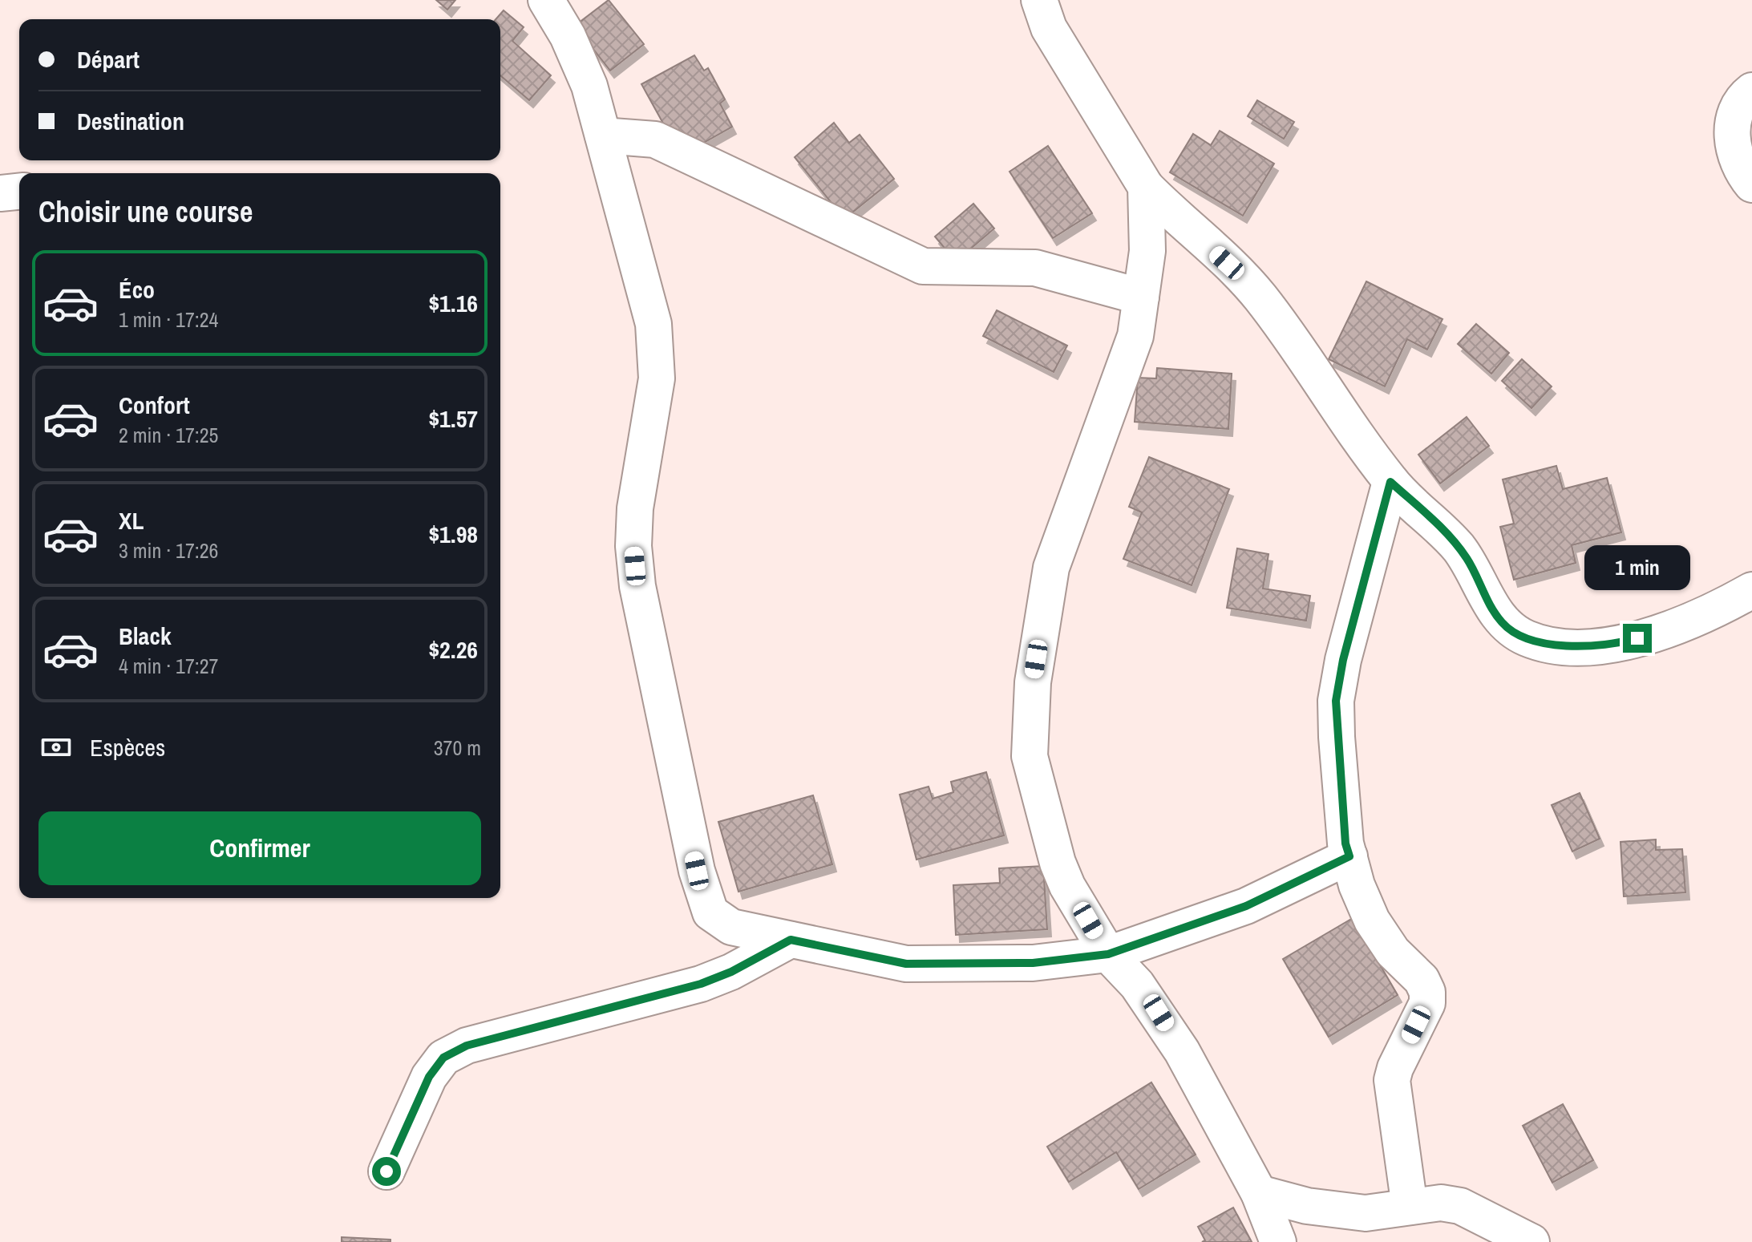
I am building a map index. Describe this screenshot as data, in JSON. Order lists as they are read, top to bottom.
{
  "page": {
    "banner": ["Départ", "Destination"],
    "heading": "Choisir une course",
    "list": [
      {
        "name": "Éco",
        "note": "1 min · 17:24",
        "value": "$1.16"
      },
      {
        "name": "Confort",
        "note": "2 min · 17:25",
        "value": "$1.57"
      },
      {
        "name": "XL",
        "note": "3 min · 17:26",
        "value": "$1.98"
      },
      {
        "name": "Black",
        "note": "4 min · 17:27",
        "value": "$2.26"
      }
    ],
    "bubble": "1 min",
    "pay": ["Espèces", "370 m"],
    "buttons": "Confirmer"
  }
}
